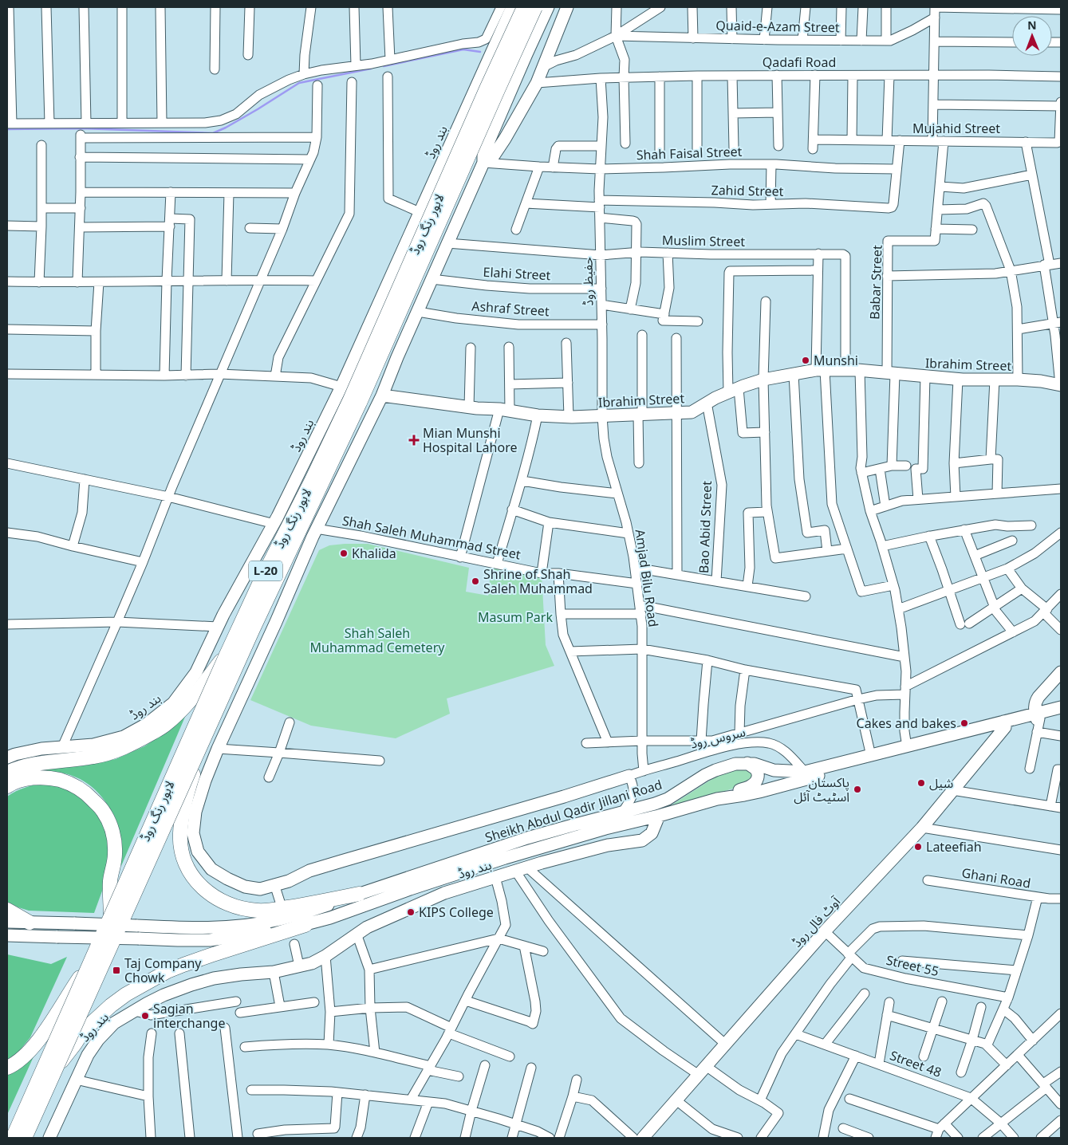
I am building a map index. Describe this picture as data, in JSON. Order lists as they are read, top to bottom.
{
  "streets": {
    "highway": ["لاہور رنگ روڈ", "L-20"],
    "main road": [
      "بند روڈ",
      "Ibrahim Street",
      "Sheikh Abdul Qadir Jillani Road",
      "آوٹ فال روڈ"
    ],
    "street": [
      "Quaid-e-Azam Street",
      "Qadafi Road",
      "Mujahid Street",
      "Shah Faisal Street",
      "Zahid Street",
      "Muslim Street",
      "Elahi Street",
      "حفیظ روڈ",
      "Babar Street",
      "Ashraf Street",
      "Bao Abid Street",
      "Shah Saleh Muhammad Street",
      "Amjad Bilu Road",
      "سروس روڈ",
      "Ghani Road",
      "Street 55",
      "Street 48"
    ]
  },
  "crossings": [
    ["Qadafi Road", "حفیظ روڈ"],
    ["بند روڈ", "Sheikh Abdul Qadir Jillani Road"],
    ["Shah Faisal Street", "Zahid Street"],
    ["Shah Faisal Street", "حفیظ روڈ"],
    ["Zahid Street", "حفیظ روڈ"],
    ["لاہور رنگ روڈ", "Sheikh Abdul Qadir Jillani Road"],
    ["Muslim Street", "حفیظ روڈ"],
    ["Muslim Street", "Ibrahim Street"],
    ["Elahi Street", "حفیظ روڈ"],
    ["حفیظ روڈ", "Ashraf Street"],
    ["حفیظ روڈ", "Ibrahim Street"],
    ["حفیظ روڈ", "Amjad Bilu Road"],
    ["Babar Street", "Ibrahim Street"],
    ["Ibrahim Street", "Bao Abid Street"],
    ["Ibrahim Street", "Amjad Bilu Road"],
    ["Shah Saleh Muhammad Street", "Amjad Bilu Road"],
    ["Amjad Bilu Road", "سروس روڈ"],
    ["سروس روڈ", "Sheikh Abdul Qadir Jillani Road"],
    ["Sheikh Abdul Qadir Jillani Road", "آوٹ فال روڈ"],
    ["آوٹ فال روڈ", "Street 55"]
  ],
  "parks": ["Masum Park", "Shah Saleh Muhammad Cemetery"],
  "places": {
    "other": [
      "Munshi",
      "Khalida",
      "Shrine of Shah Saleh Muhammad",
      "Cakes and bakes",
      "شیل",
      "پاکستان اسٹیٹ آئل",
      "Lateefiah",
      "KIPS College",
      "Sagian interchange"
    ],
    "health": ["Mian Munshi Hospital Lahore"],
    "transit": ["Taj Company Chowk"]
  },
  "north": "top"
}
